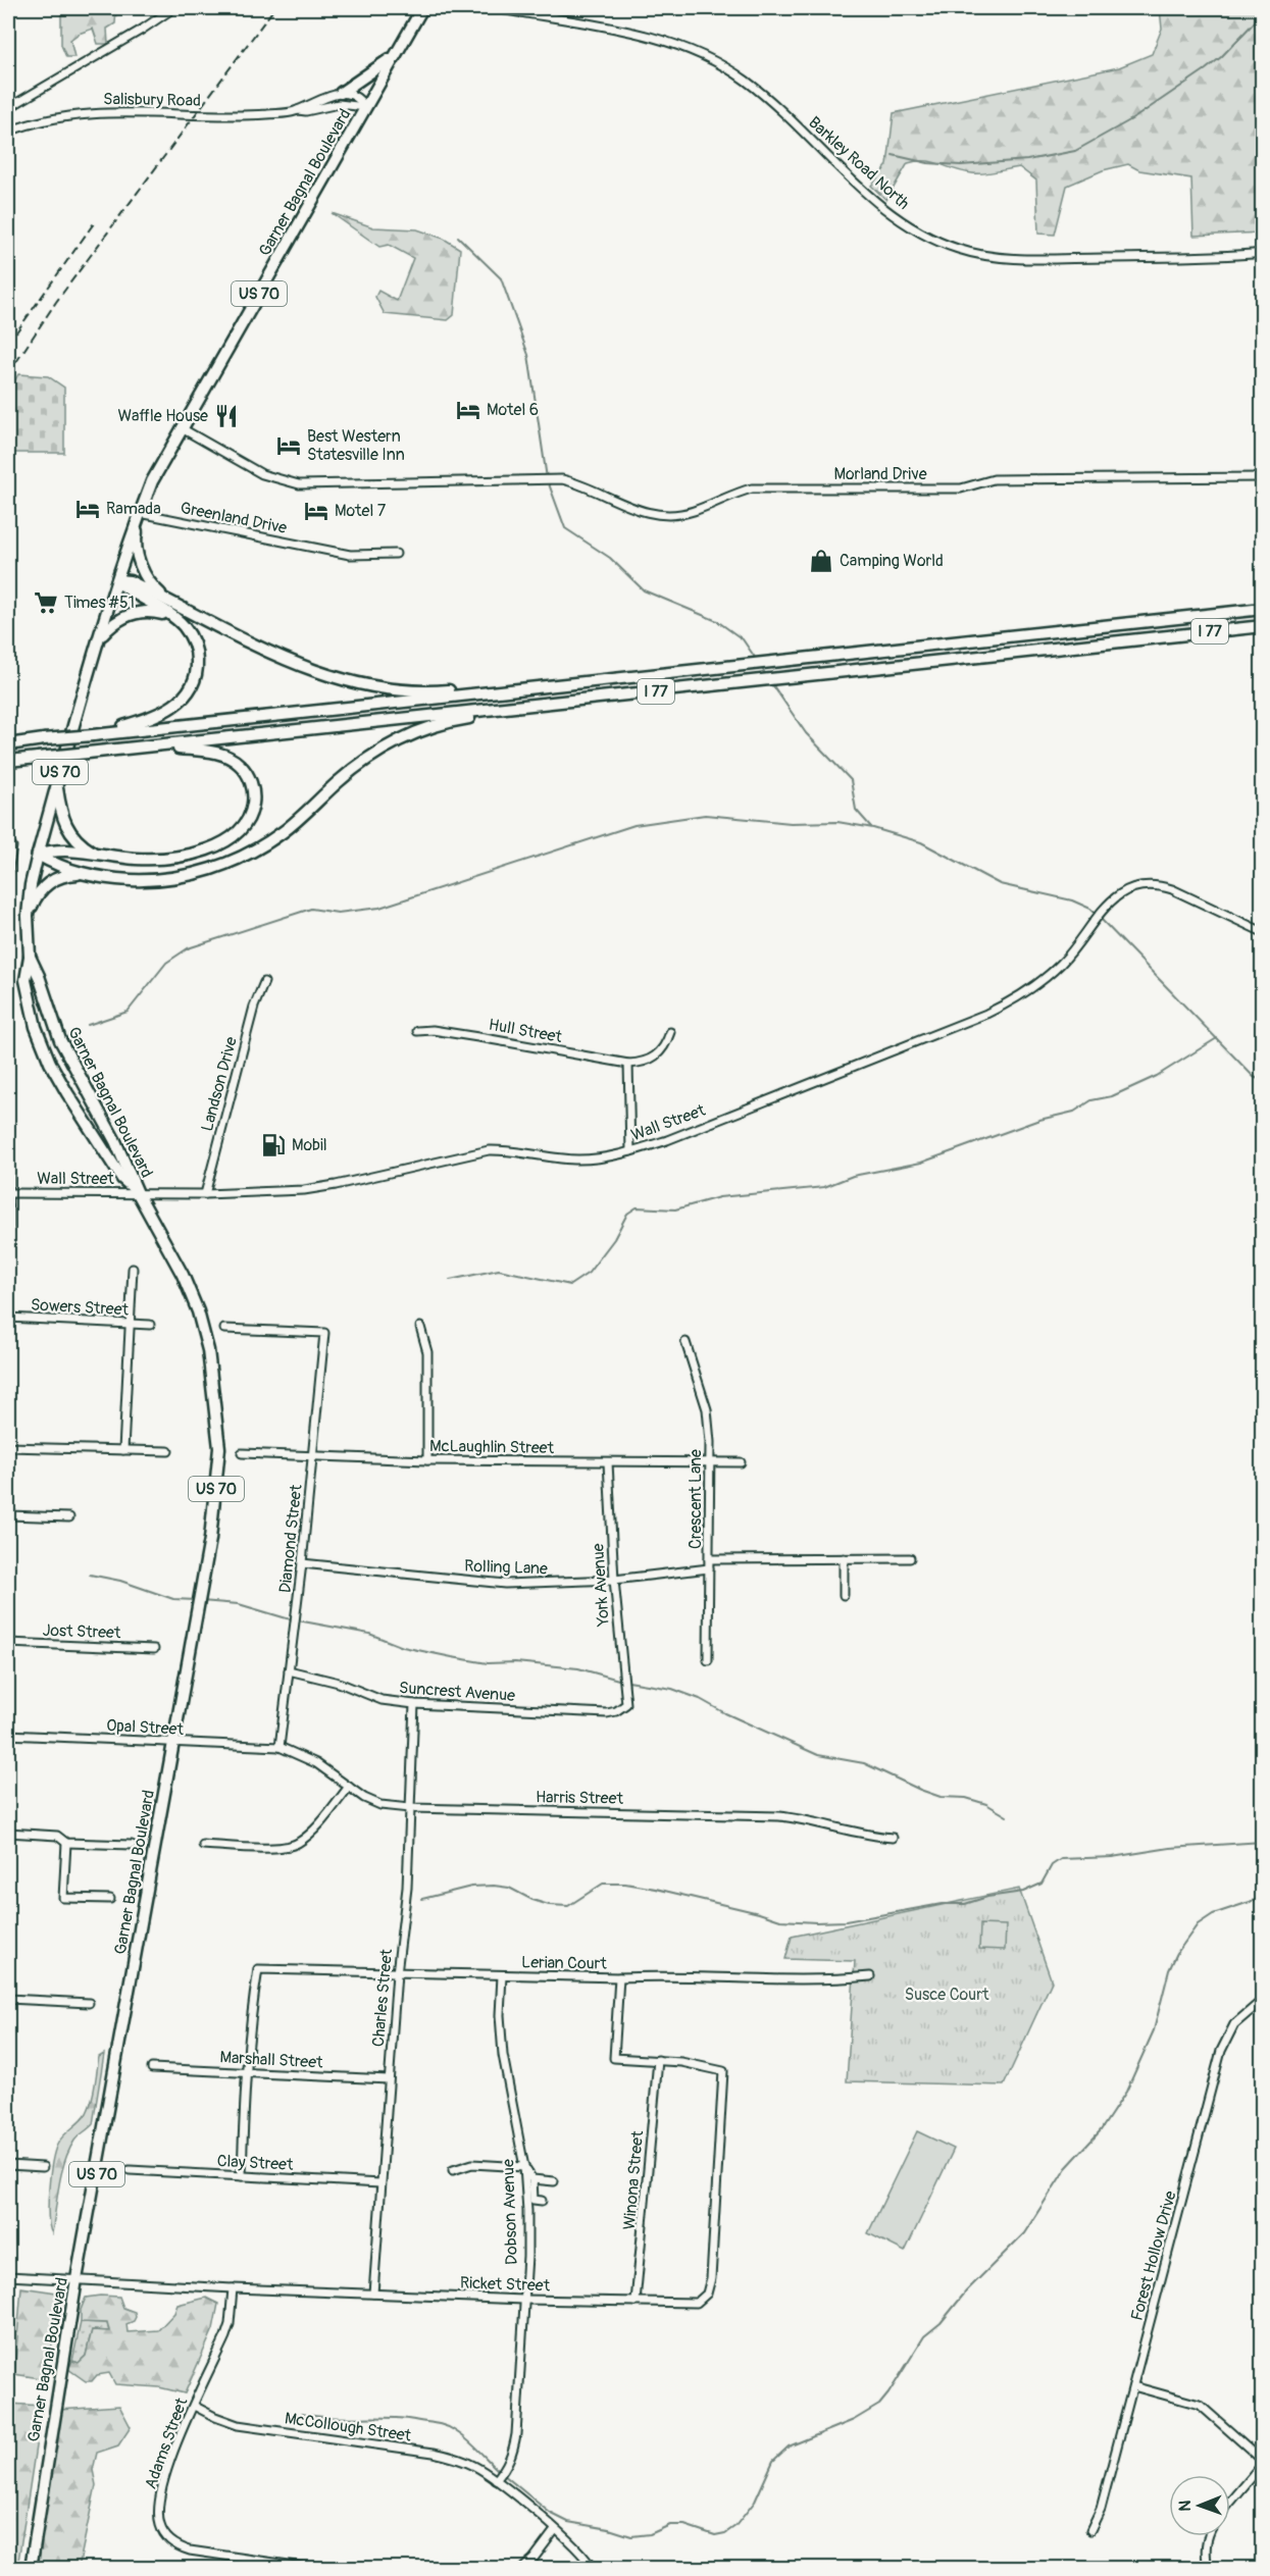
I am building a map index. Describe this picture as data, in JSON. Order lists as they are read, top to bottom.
{
  "streets": {
    "highway": ["Garner Bagnal Boulevard", "US 70", "I 77"],
    "street": [
      "Salisbury Road",
      "Barkley Road North",
      "Morland Drive",
      "Greenland Drive",
      "Hull Street",
      "Landson Drive",
      "Wall Street",
      "Sowers Street",
      "McLaughlin Street",
      "Crescent Lane",
      "Diamond Street",
      "Rolling Lane",
      "York Avenue",
      "Jost Street",
      "Suncrest Avenue",
      "Opal Street",
      "Harris Street",
      "Lerian Court",
      "Charles Street",
      "Marshall Street",
      "Clay Street",
      "Winona Street",
      "Dobson Avenue",
      "Forest Hollow Drive",
      "Ricket Street",
      "McCollough Street",
      "Adams Street"
    ]
  },
  "crossings": [
    ["Salisbury Road", "Garner Bagnal Boulevard"],
    ["Salisbury Road", "US 70"],
    ["Garner Bagnal Boulevard", "US 70"],
    ["Garner Bagnal Boulevard", "Morland Drive"],
    ["Garner Bagnal Boulevard", "Greenland Drive"],
    ["Garner Bagnal Boulevard", "Wall Street"],
    ["Garner Bagnal Boulevard", "Opal Street"],
    ["Garner Bagnal Boulevard", "Ricket Street"],
    ["Landson Drive", "Wall Street"],
    ["McLaughlin Street", "Crescent Lane"],
    ["McLaughlin Street", "Diamond Street"],
    ["McLaughlin Street", "York Avenue"],
    ["Crescent Lane", "Rolling Lane"],
    ["Diamond Street", "Rolling Lane"],
    ["Diamond Street", "Suncrest Avenue"],
    ["Diamond Street", "Opal Street"],
    ["Diamond Street", "Harris Street"],
    ["Rolling Lane", "York Avenue"],
    ["York Avenue", "Suncrest Avenue"],
    ["Suncrest Avenue", "Charles Street"],
    ["Opal Street", "Harris Street"],
    ["Harris Street", "Charles Street"],
    ["Lerian Court", "Charles Street"],
    ["Lerian Court", "Marshall Street"],
    ["Lerian Court", "Dobson Avenue"],
    ["Charles Street", "Marshall Street"],
    ["Charles Street", "Clay Street"],
    ["Charles Street", "Ricket Street"],
    ["Winona Street", "Ricket Street"],
    ["Dobson Avenue", "Ricket Street"],
    ["Dobson Avenue", "McCollough Street"],
    ["Ricket Street", "Adams Street"],
    ["McCollough Street", "Adams Street"]
  ],
  "parks": ["Susce Court"],
  "places": {
    "hotel": [
      "Motel 6",
      "Best Western Statesville Inn",
      "Ramada",
      "Motel 7"
    ],
    "restaurant": ["Waffle House"],
    "shop": ["Camping World"],
    "supermarket": ["Times #51"],
    "fuel station": ["Mobil"]
  },
  "north": "left"
}
